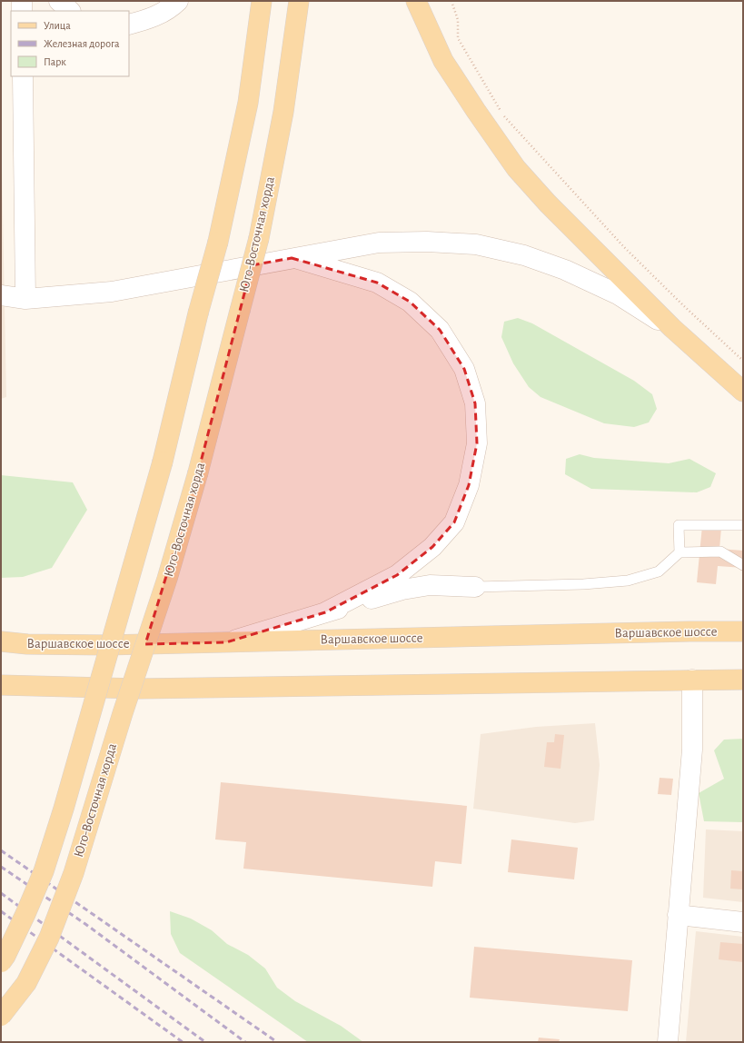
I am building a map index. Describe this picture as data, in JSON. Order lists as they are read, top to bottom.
{
  "streets": {
    "main road": ["Юго-Восточная хорда", "Варшавское шоссе"]
  },
  "legend": ["Улица", "Железная дорога", "Парк"]
}
